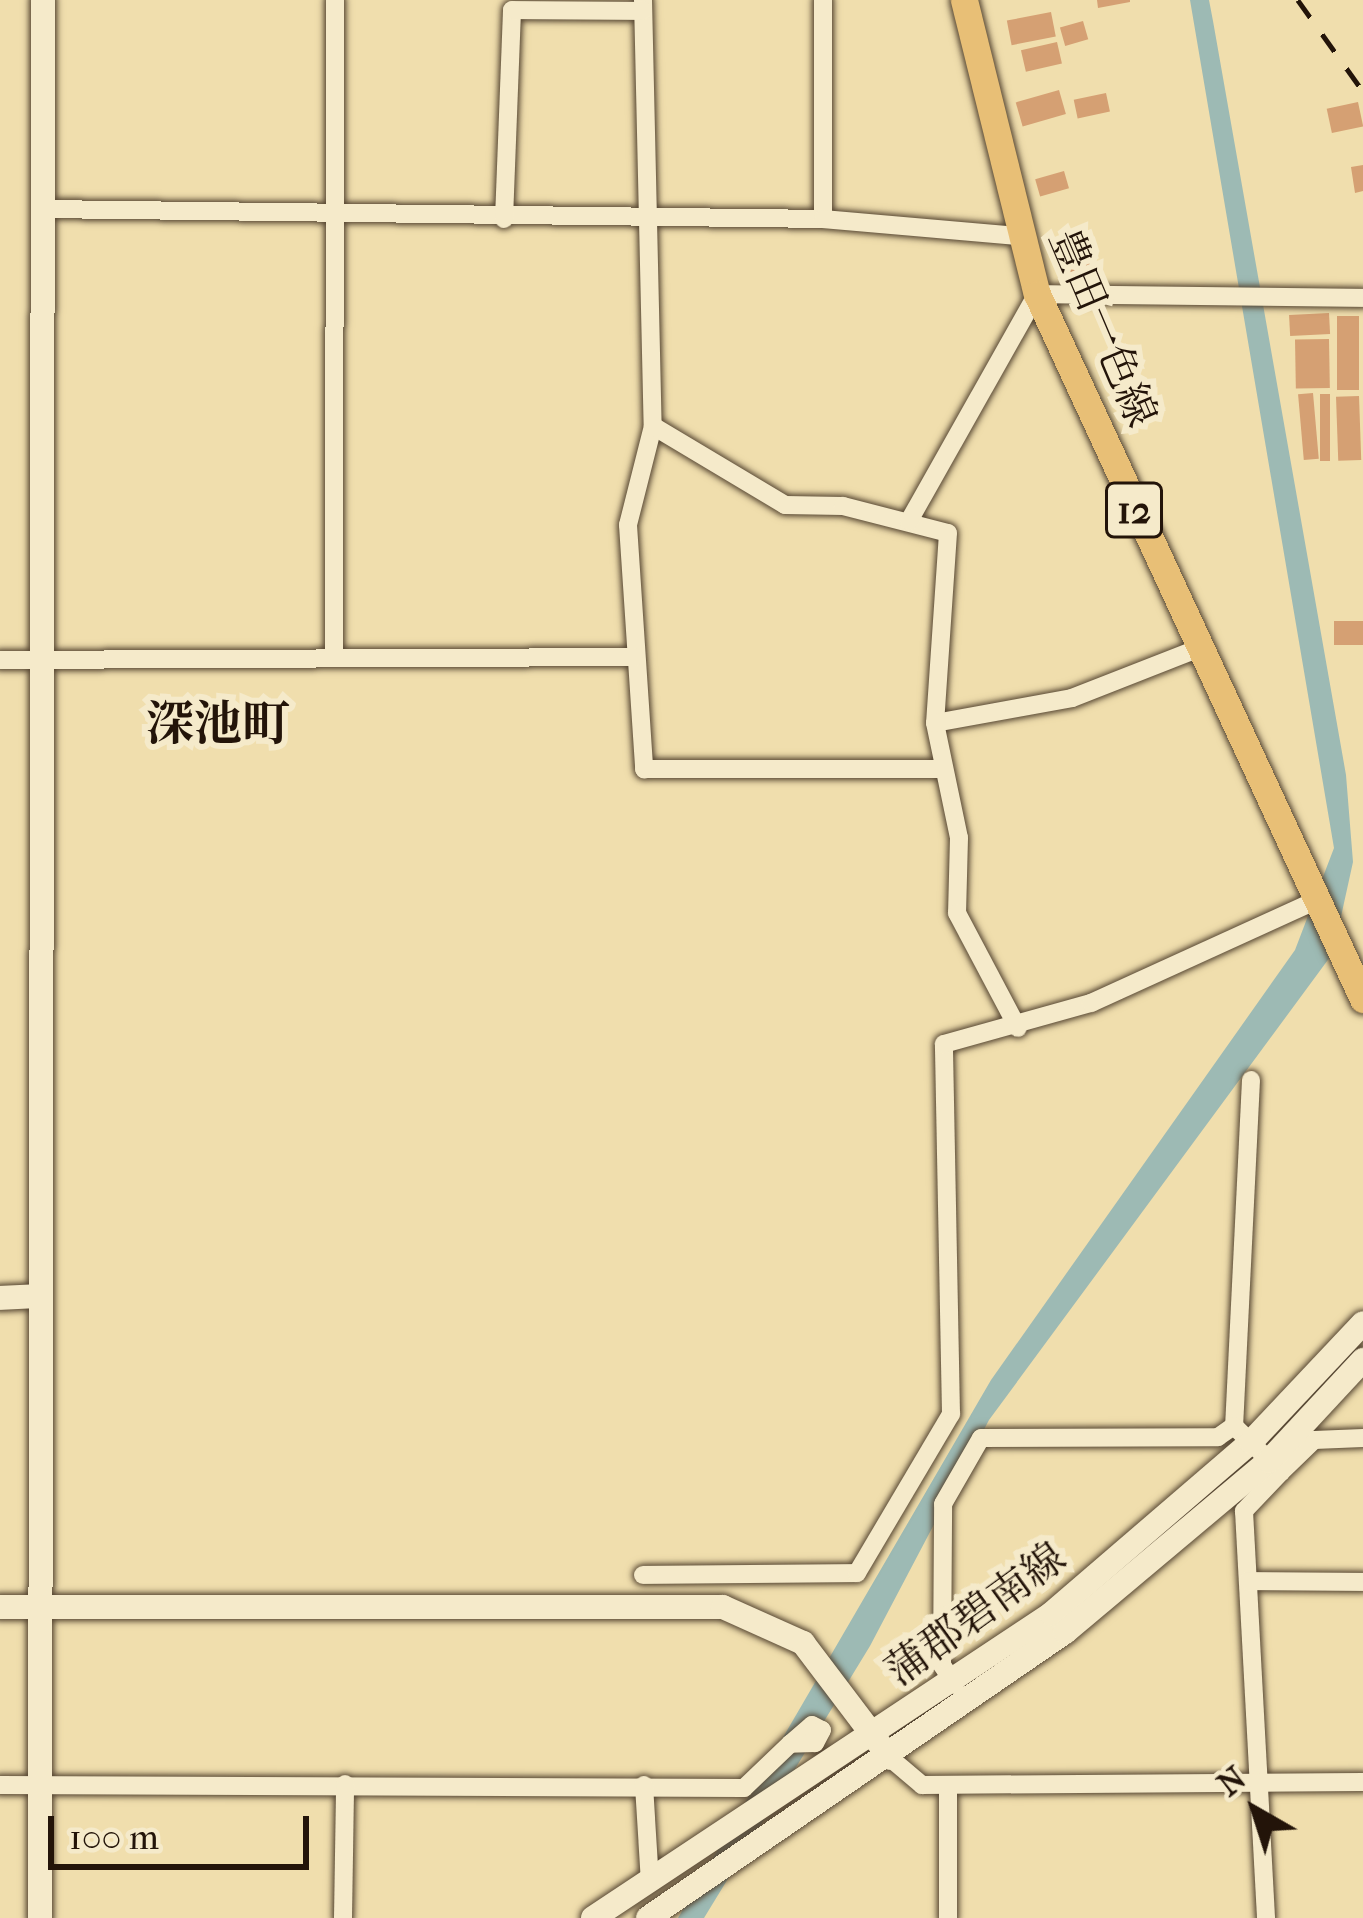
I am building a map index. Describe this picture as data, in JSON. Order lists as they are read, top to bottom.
{
  "streets": {
    "main road": ["豊田一色線", "12"],
    "street": ["蒲郡碧南線"]
  },
  "districts": ["深池町"],
  "scale_bar": "100 m",
  "north": "top left"
}
